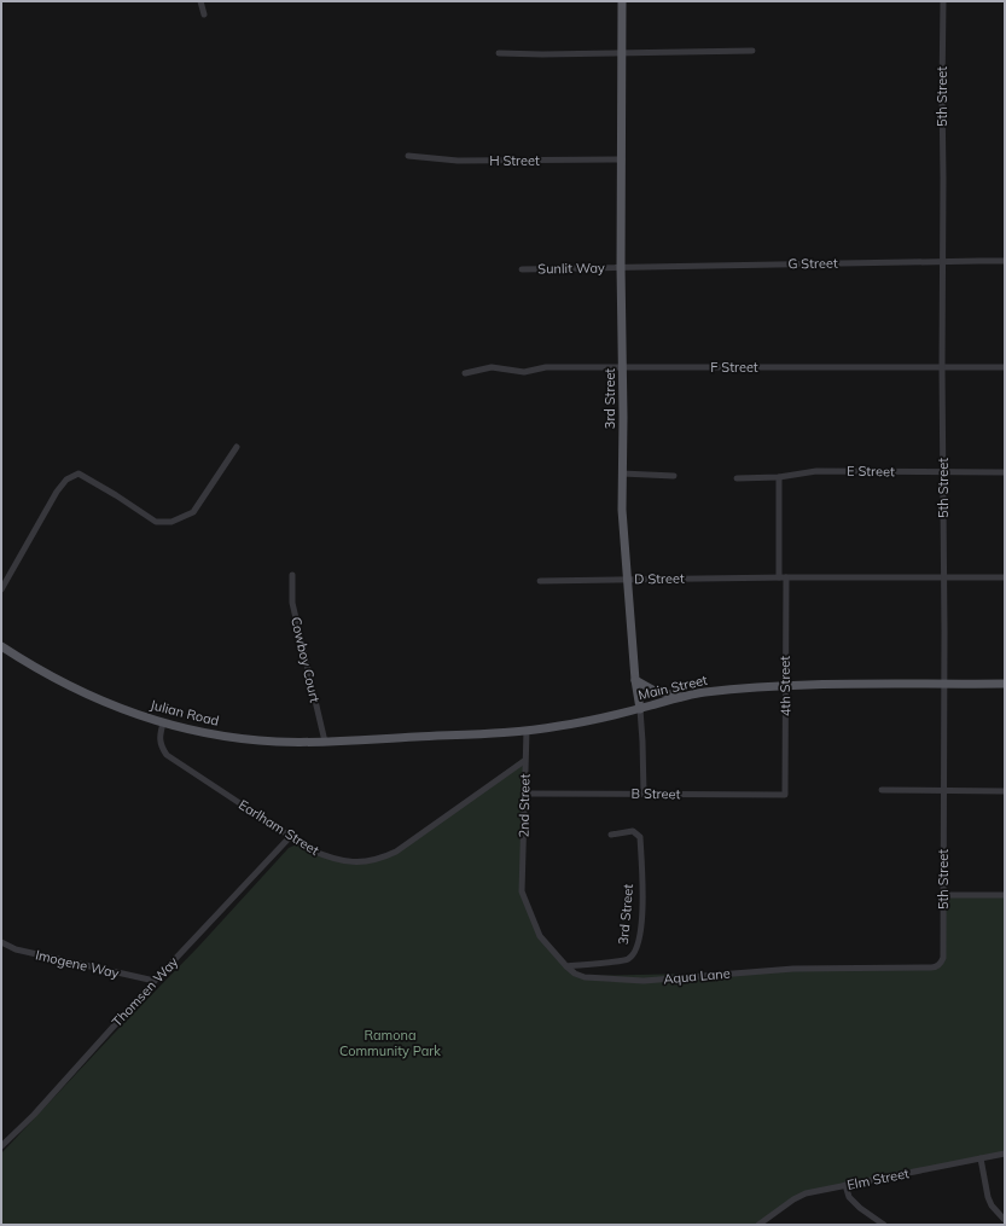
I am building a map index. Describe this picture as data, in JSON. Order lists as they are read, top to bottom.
{
  "streets": {
    "main road": ["3rd Street", "Main Street", "Julian Road"],
    "street": [
      "5th Street",
      "H Street",
      "G Street",
      "Sunlit Way",
      "F Street",
      "E Street",
      "D Street",
      "Cowboy Court",
      "4th Street",
      "B Street",
      "2nd Street",
      "Earlham Street",
      "Imogene Way",
      "Aqua Lane",
      "Thomsen Way",
      "Elm Street"
    ]
  },
  "crossings": [
    ["5th Street", "G Street"],
    ["5th Street", "F Street"],
    ["5th Street", "E Street"],
    ["5th Street", "D Street"],
    ["5th Street", "Main Street"],
    ["5th Street", "Aqua Lane"],
    ["H Street", "3rd Street"],
    ["G Street", "Sunlit Way"],
    ["G Street", "3rd Street"],
    ["Sunlit Way", "3rd Street"],
    ["F Street", "3rd Street"],
    ["3rd Street", "D Street"],
    ["3rd Street", "Main Street"],
    ["3rd Street", "B Street"],
    ["3rd Street", "Aqua Lane"],
    ["E Street", "4th Street"],
    ["D Street", "4th Street"],
    ["Cowboy Court", "Julian Road"],
    ["4th Street", "Main Street"],
    ["4th Street", "B Street"],
    ["Main Street", "Julian Road"],
    ["Main Street", "2nd Street"],
    ["Julian Road", "Earlham Street"],
    ["B Street", "2nd Street"],
    ["2nd Street", "Earlham Street"],
    ["2nd Street", "Aqua Lane"],
    ["Earlham Street", "Thomsen Way"],
    ["Imogene Way", "Thomsen Way"]
  ],
  "parks": ["Ramona Community Park"]
}
